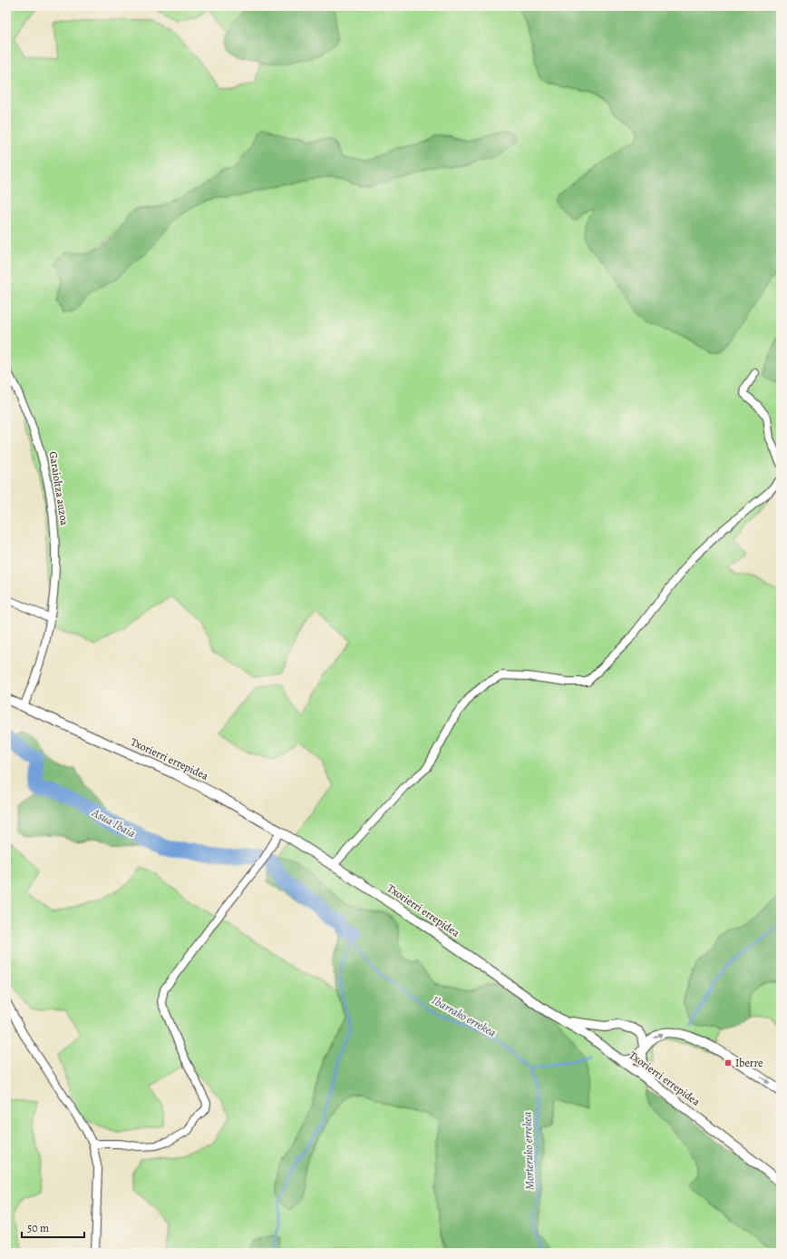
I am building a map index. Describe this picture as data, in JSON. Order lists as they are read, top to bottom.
{
  "streets": {
    "street": ["Garaioltza auzoa", "Txorierri errepidea"]
  },
  "crossings": [
    ["Garaioltza auzoa", "Txorierri errepidea"]
  ],
  "water": ["Asua Ibaia", "Ibarrako errekea", "Morteruko errekea"],
  "places": {
    "transit": ["Iberre"]
  },
  "scale_bar": "50 m"
}
